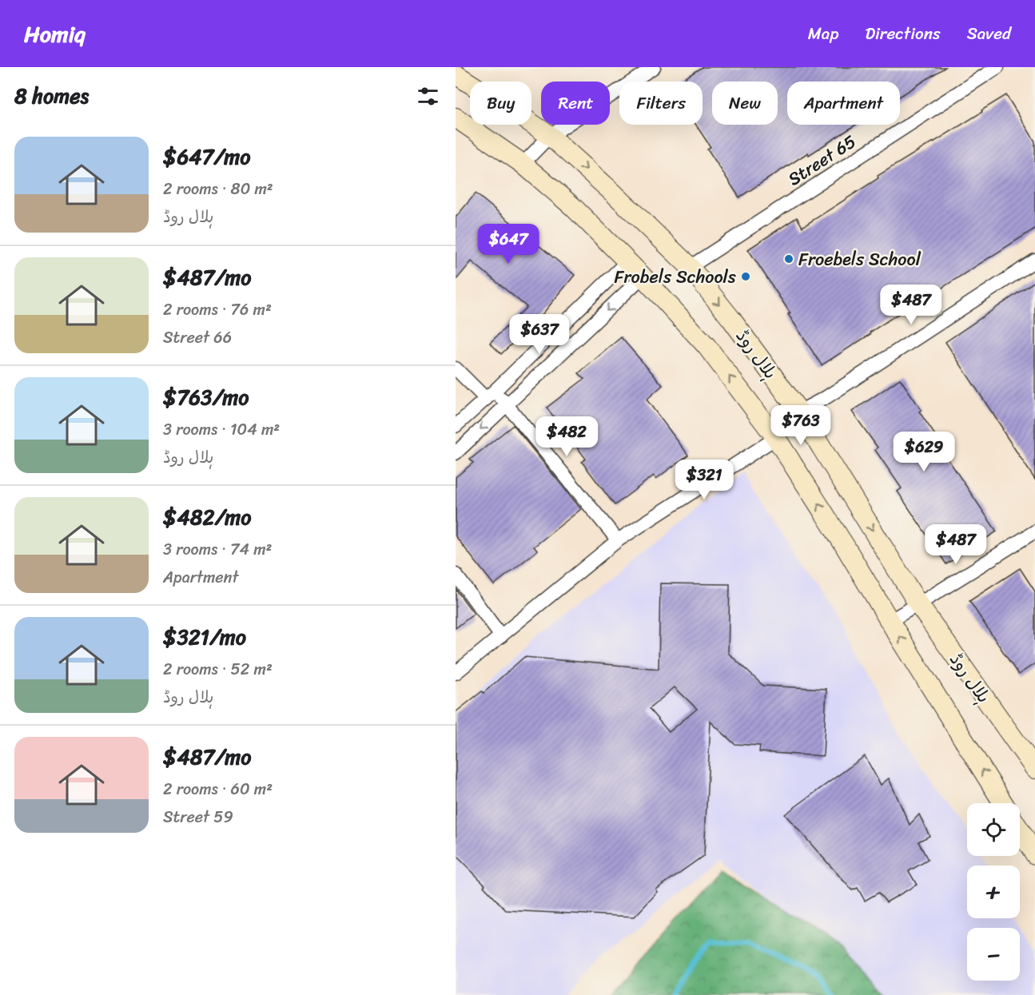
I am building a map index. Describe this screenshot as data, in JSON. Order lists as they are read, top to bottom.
{
  "streets": {
    "street": ["Street 65", "ہلال روڈ"]
  },
  "crossings": [
    ["Street 65", "ہلال روڈ"]
  ],
  "places": ["Froebels School", "Frobels Schools"],
  "page": {
    "header": "Homiq",
    "nav": ["Map", "Directions", "Saved"],
    "heading": "8 homes",
    "chip": [
      "Buy",
      "Rent",
      "Filters",
      "New",
      "Apartment"
    ],
    "list": [
      {
        "name": "$647/mo",
        "note": "2 rooms · 80 m² · ہلال روڈ"
      },
      {
        "name": "$487/mo",
        "note": "2 rooms · 76 m² · Street 66"
      },
      {
        "name": "$763/mo",
        "note": "3 rooms · 104 m² · ہلال روڈ"
      },
      {
        "name": "$482/mo",
        "note": "3 rooms · 74 m² · Apartment"
      },
      {
        "name": "$321/mo",
        "note": "2 rooms · 52 m² · ہلال روڈ"
      },
      {
        "name": "$487/mo",
        "note": "2 rooms · 60 m² · Street 59"
      }
    ],
    "price": [
      "$647",
      "$487",
      "$637",
      "$763",
      "$482",
      "$629",
      "$321",
      "$487"
    ],
    "map_buttons": ["+", "−"]
  }
}
